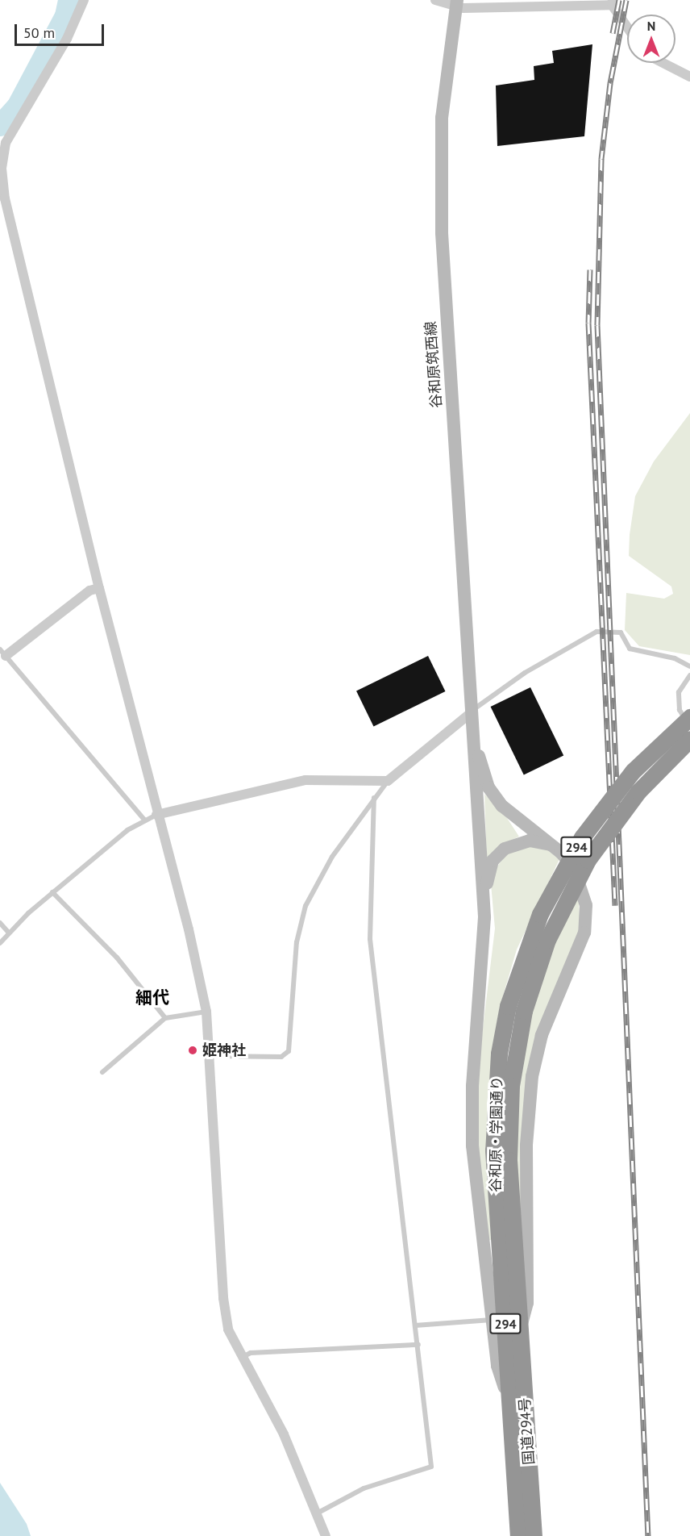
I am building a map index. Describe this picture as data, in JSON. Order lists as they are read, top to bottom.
{
  "streets": {
    "highway": ["294", "谷和原・学園通り", "国道294号"],
    "main road": ["谷和原筑西線"]
  },
  "crossings": [
    ["谷和原・学園通り", "国道294号"]
  ],
  "districts": ["細代"],
  "places": ["姫神社"],
  "scale_bar": "50 m",
  "north": "top"
}
